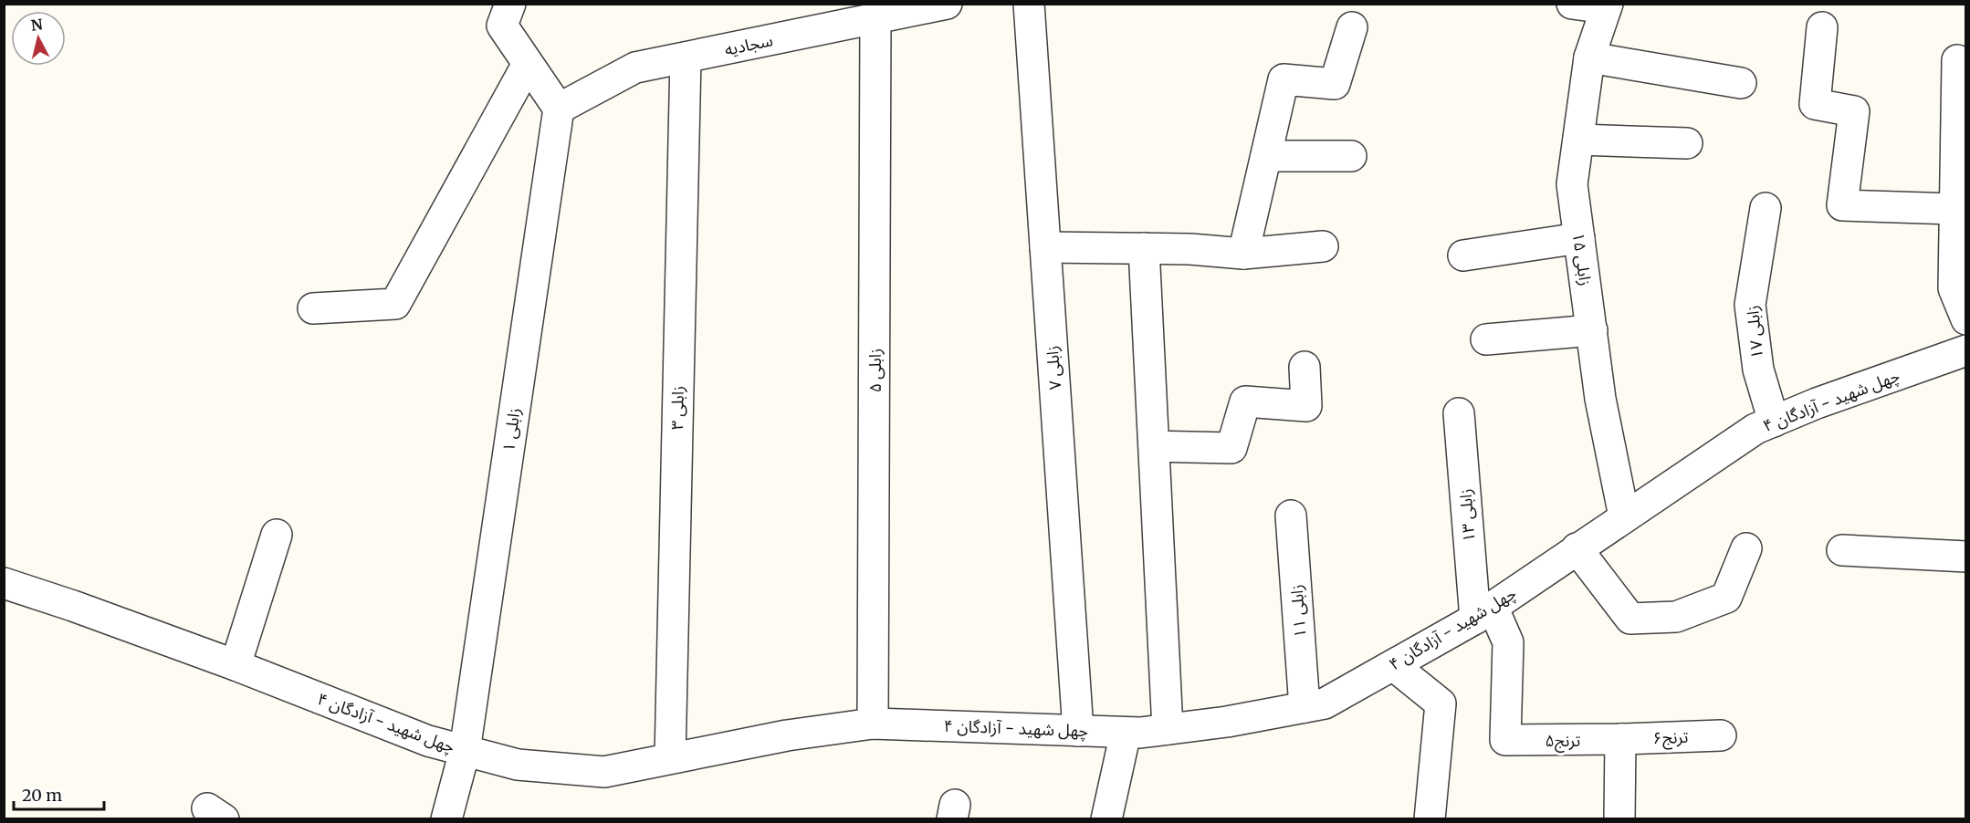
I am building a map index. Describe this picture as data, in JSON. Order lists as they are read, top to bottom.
{
  "streets": {
    "street": [
      "سجادیه",
      "زابلی ۱۵",
      "زابلی ۱۷",
      "زابلی ۷",
      "زابلی ۵",
      "چهل شهید - آزادگان ۴",
      "زابلی ۳",
      "زابلی ۱",
      "زابلی ۱۳",
      "زابلی ۱۱",
      "ترنج۶",
      "ترنج۵"
    ]
  },
  "crossings": [
    ["سجادیه", "زابلی ۵"],
    ["سجادیه", "زابلی ۳"],
    ["سجادیه", "زابلی ۱"],
    ["زابلی ۱۵", "چهل شهید - آزادگان ۴"],
    ["زابلی ۱۷", "چهل شهید - آزادگان ۴"],
    ["زابلی ۷", "چهل شهید - آزادگان ۴"],
    ["زابلی ۵", "چهل شهید - آزادگان ۴"],
    ["چهل شهید - آزادگان ۴", "زابلی ۳"],
    ["چهل شهید - آزادگان ۴", "زابلی ۱"],
    ["چهل شهید - آزادگان ۴", "زابلی ۱۳"],
    ["چهل شهید - آزادگان ۴", "زابلی ۱۱"],
    ["زابلی ۱۳", "ترنج۵"],
    ["ترنج۶", "ترنج۵"]
  ],
  "scale_bar": "20 m",
  "north": "top"
}
